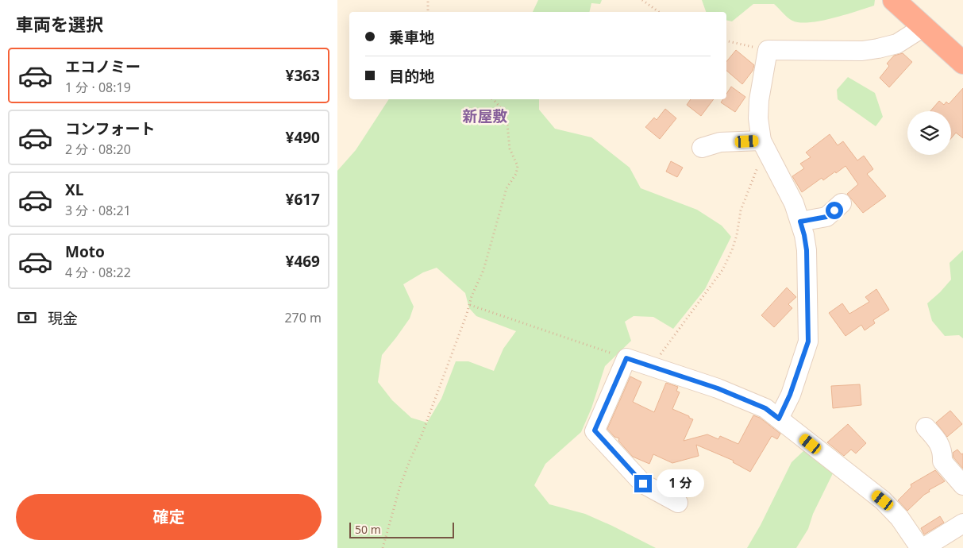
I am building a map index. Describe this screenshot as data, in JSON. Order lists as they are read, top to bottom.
{
  "districts": ["新屋敷"],
  "scale_bar": "50 m",
  "page": {
    "heading": "車両を選択",
    "banner": ["乗車地", "目的地"],
    "list": [
      {
        "name": "エコノミー",
        "note": "1 分 · 08:19",
        "value": "¥363"
      },
      {
        "name": "コンフォート",
        "note": "2 分 · 08:20",
        "value": "¥490"
      },
      {
        "name": "XL",
        "note": "3 分 · 08:21",
        "value": "¥617"
      },
      {
        "name": "Moto",
        "note": "4 分 · 08:22",
        "value": "¥469"
      }
    ],
    "pay": ["現金", "270 m"],
    "bubble": "1 分",
    "buttons": "確定",
    "scale": "50 m"
  }
}
